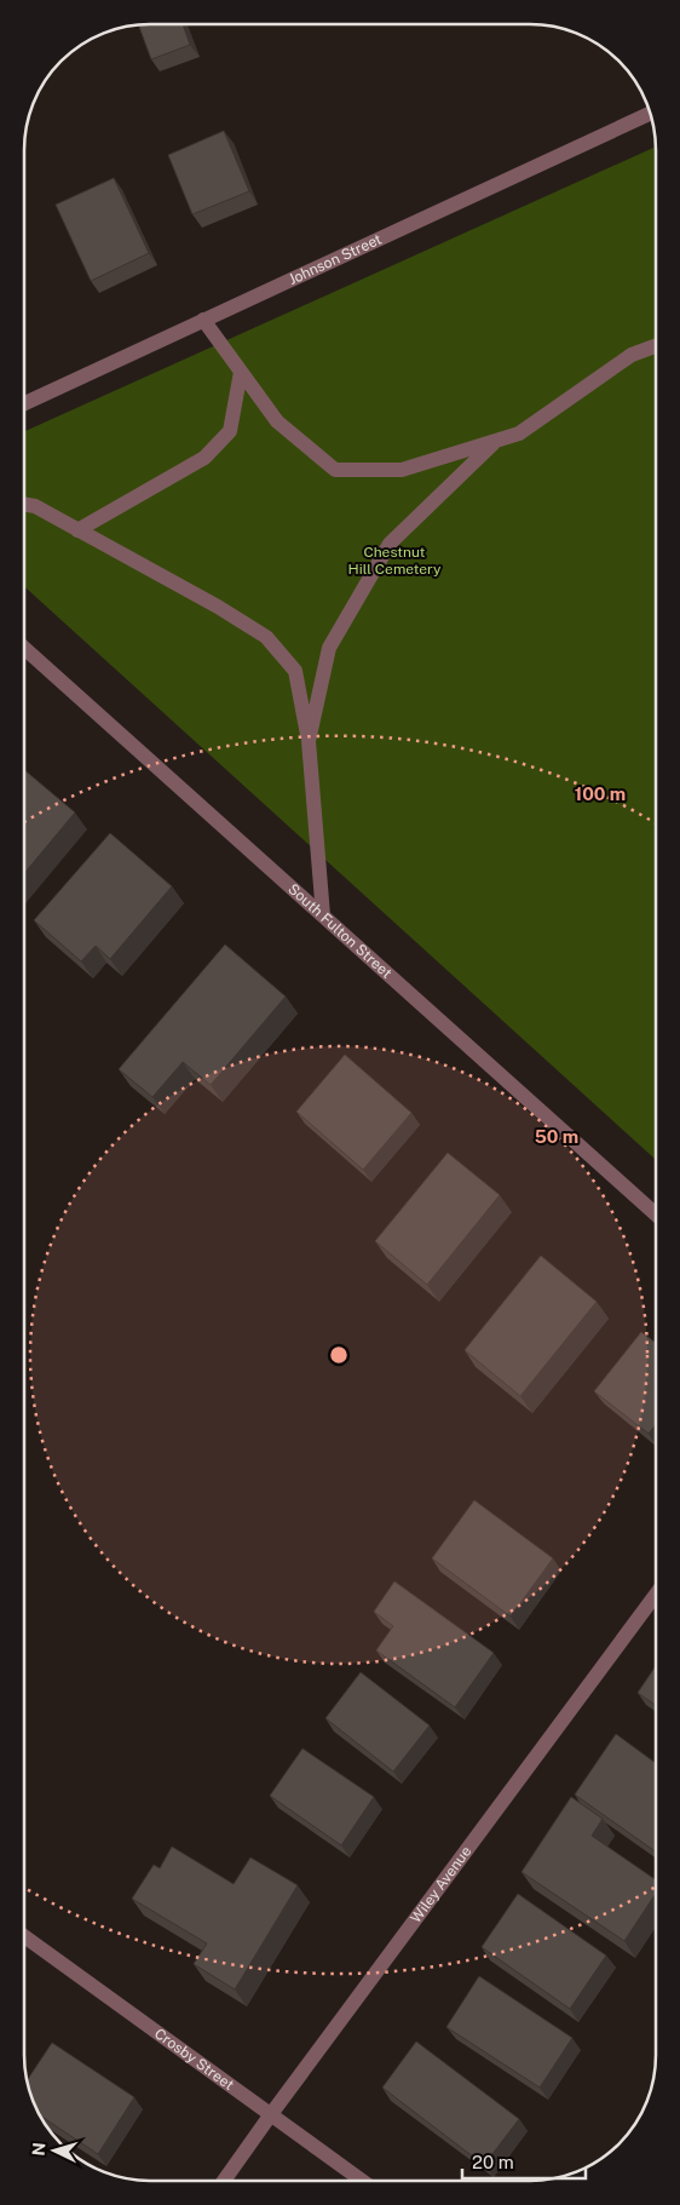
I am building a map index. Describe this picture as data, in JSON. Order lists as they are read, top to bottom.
{
  "streets": {
    "street": [
      "Johnson Street",
      "South Fulton Street",
      "Wiley Avenue",
      "Crosby Street"
    ]
  },
  "crossings": [
    ["Wiley Avenue", "Crosby Street"]
  ],
  "parks": ["Chestnut Hill Cemetery"],
  "scale_bar": "20 m",
  "north": "left",
  "rings": ["100 m", "50 m"]
}
